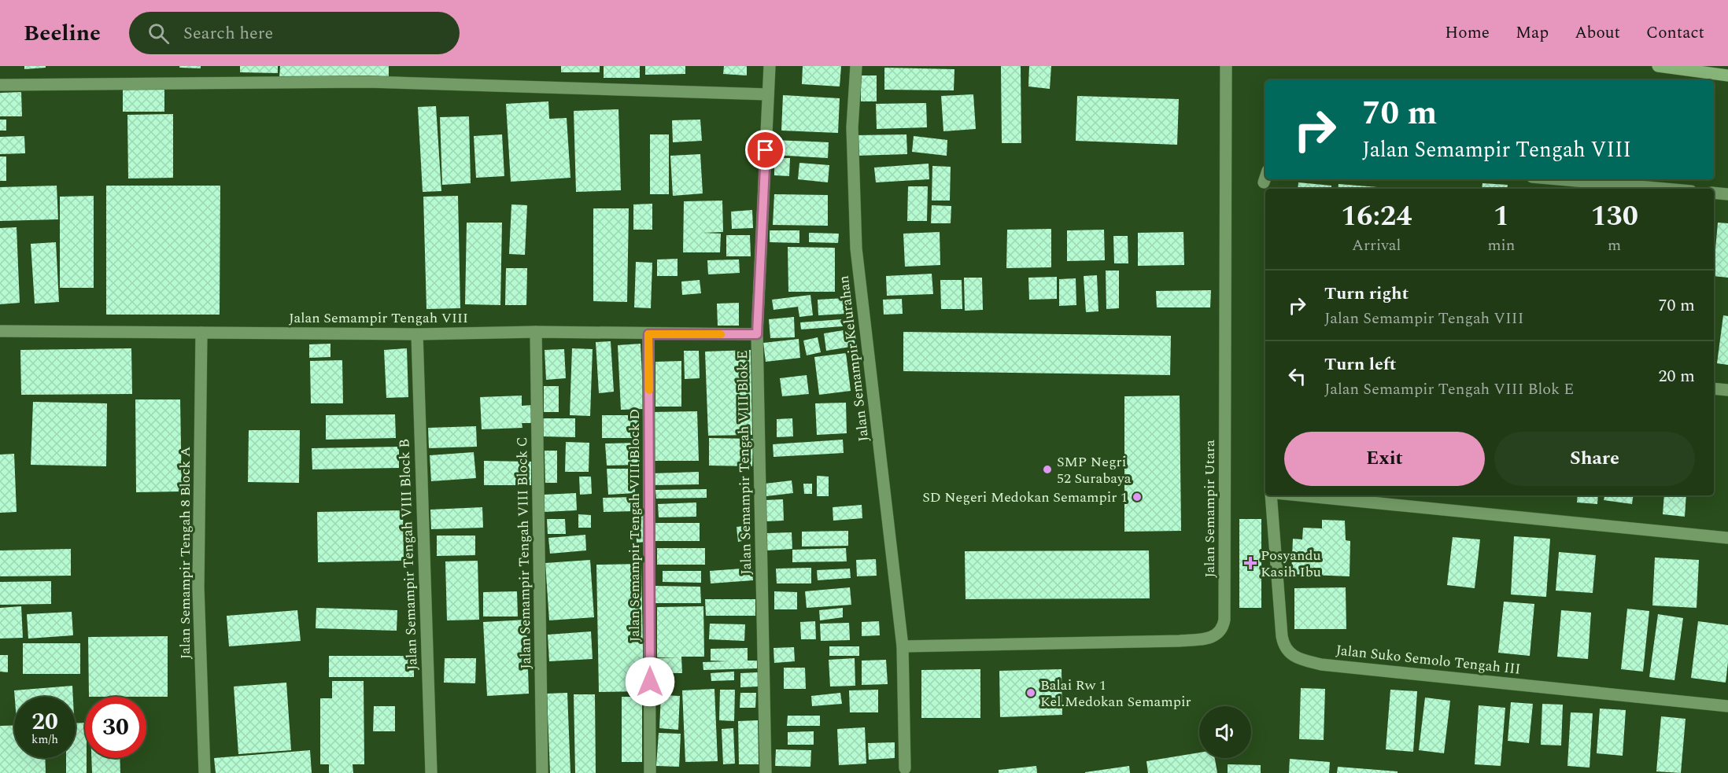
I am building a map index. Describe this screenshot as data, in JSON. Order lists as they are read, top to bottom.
{
  "streets": {
    "street": [
      "Jalan Semampir Tengah VIII",
      "Jalan Semampir Kelurahan",
      "Jalan Semampir Tengah VIII Blok E",
      "Jalan Semampir Utara",
      "Jalan Semampir Tengah VIII Block D",
      "Jalan Semampir Tengah 8 Block A",
      "Jalan Semampir Tengah VIII Block C",
      "Jalan Semampir Tengah VIII Block B",
      "Jalan Suko Semolo Tengah III"
    ]
  },
  "crossings": [
    ["Jalan Semampir Tengah VIII", "Jalan Semampir Tengah VIII Blok E"],
    ["Jalan Semampir Tengah VIII", "Jalan Semampir Tengah VIII Block D"],
    ["Jalan Semampir Tengah VIII", "Jalan Semampir Tengah 8 Block A"],
    ["Jalan Semampir Tengah VIII", "Jalan Semampir Tengah VIII Block C"],
    ["Jalan Semampir Tengah VIII", "Jalan Semampir Tengah VIII Block B"],
    ["Jalan Semampir Kelurahan", "Jalan Semampir Utara"]
  ],
  "places": {
    "other": ["SMP Negri 52 Surabaya", "SD Negeri Medokan Semampir 1", "Balai Rw 1 Kel.Medokan Semampir"],
    "health": ["Posyandu Kasih Ibu"]
  },
  "page": {
    "header": "Beeline",
    "search": "Search here",
    "nav": [
      "Home",
      "Map",
      "About",
      "Contact"
    ],
    "turn": ["70 m", "Jalan Semampir Tengah VIII"],
    "eta": [
      "16:24",
      "Arrival",
      "1",
      "min",
      "130",
      "m"
    ],
    "list": [
      {
        "name": "Turn right",
        "note": "Jalan Semampir Tengah VIII",
        "value": "70 m"
      },
      {
        "name": "Turn left",
        "note": "Jalan Semampir Tengah VIII Blok E",
        "value": "20 m"
      }
    ],
    "buttons": ["Exit", "Share"],
    "speed": "20 km/h",
    "limit": "30"
  }
}
